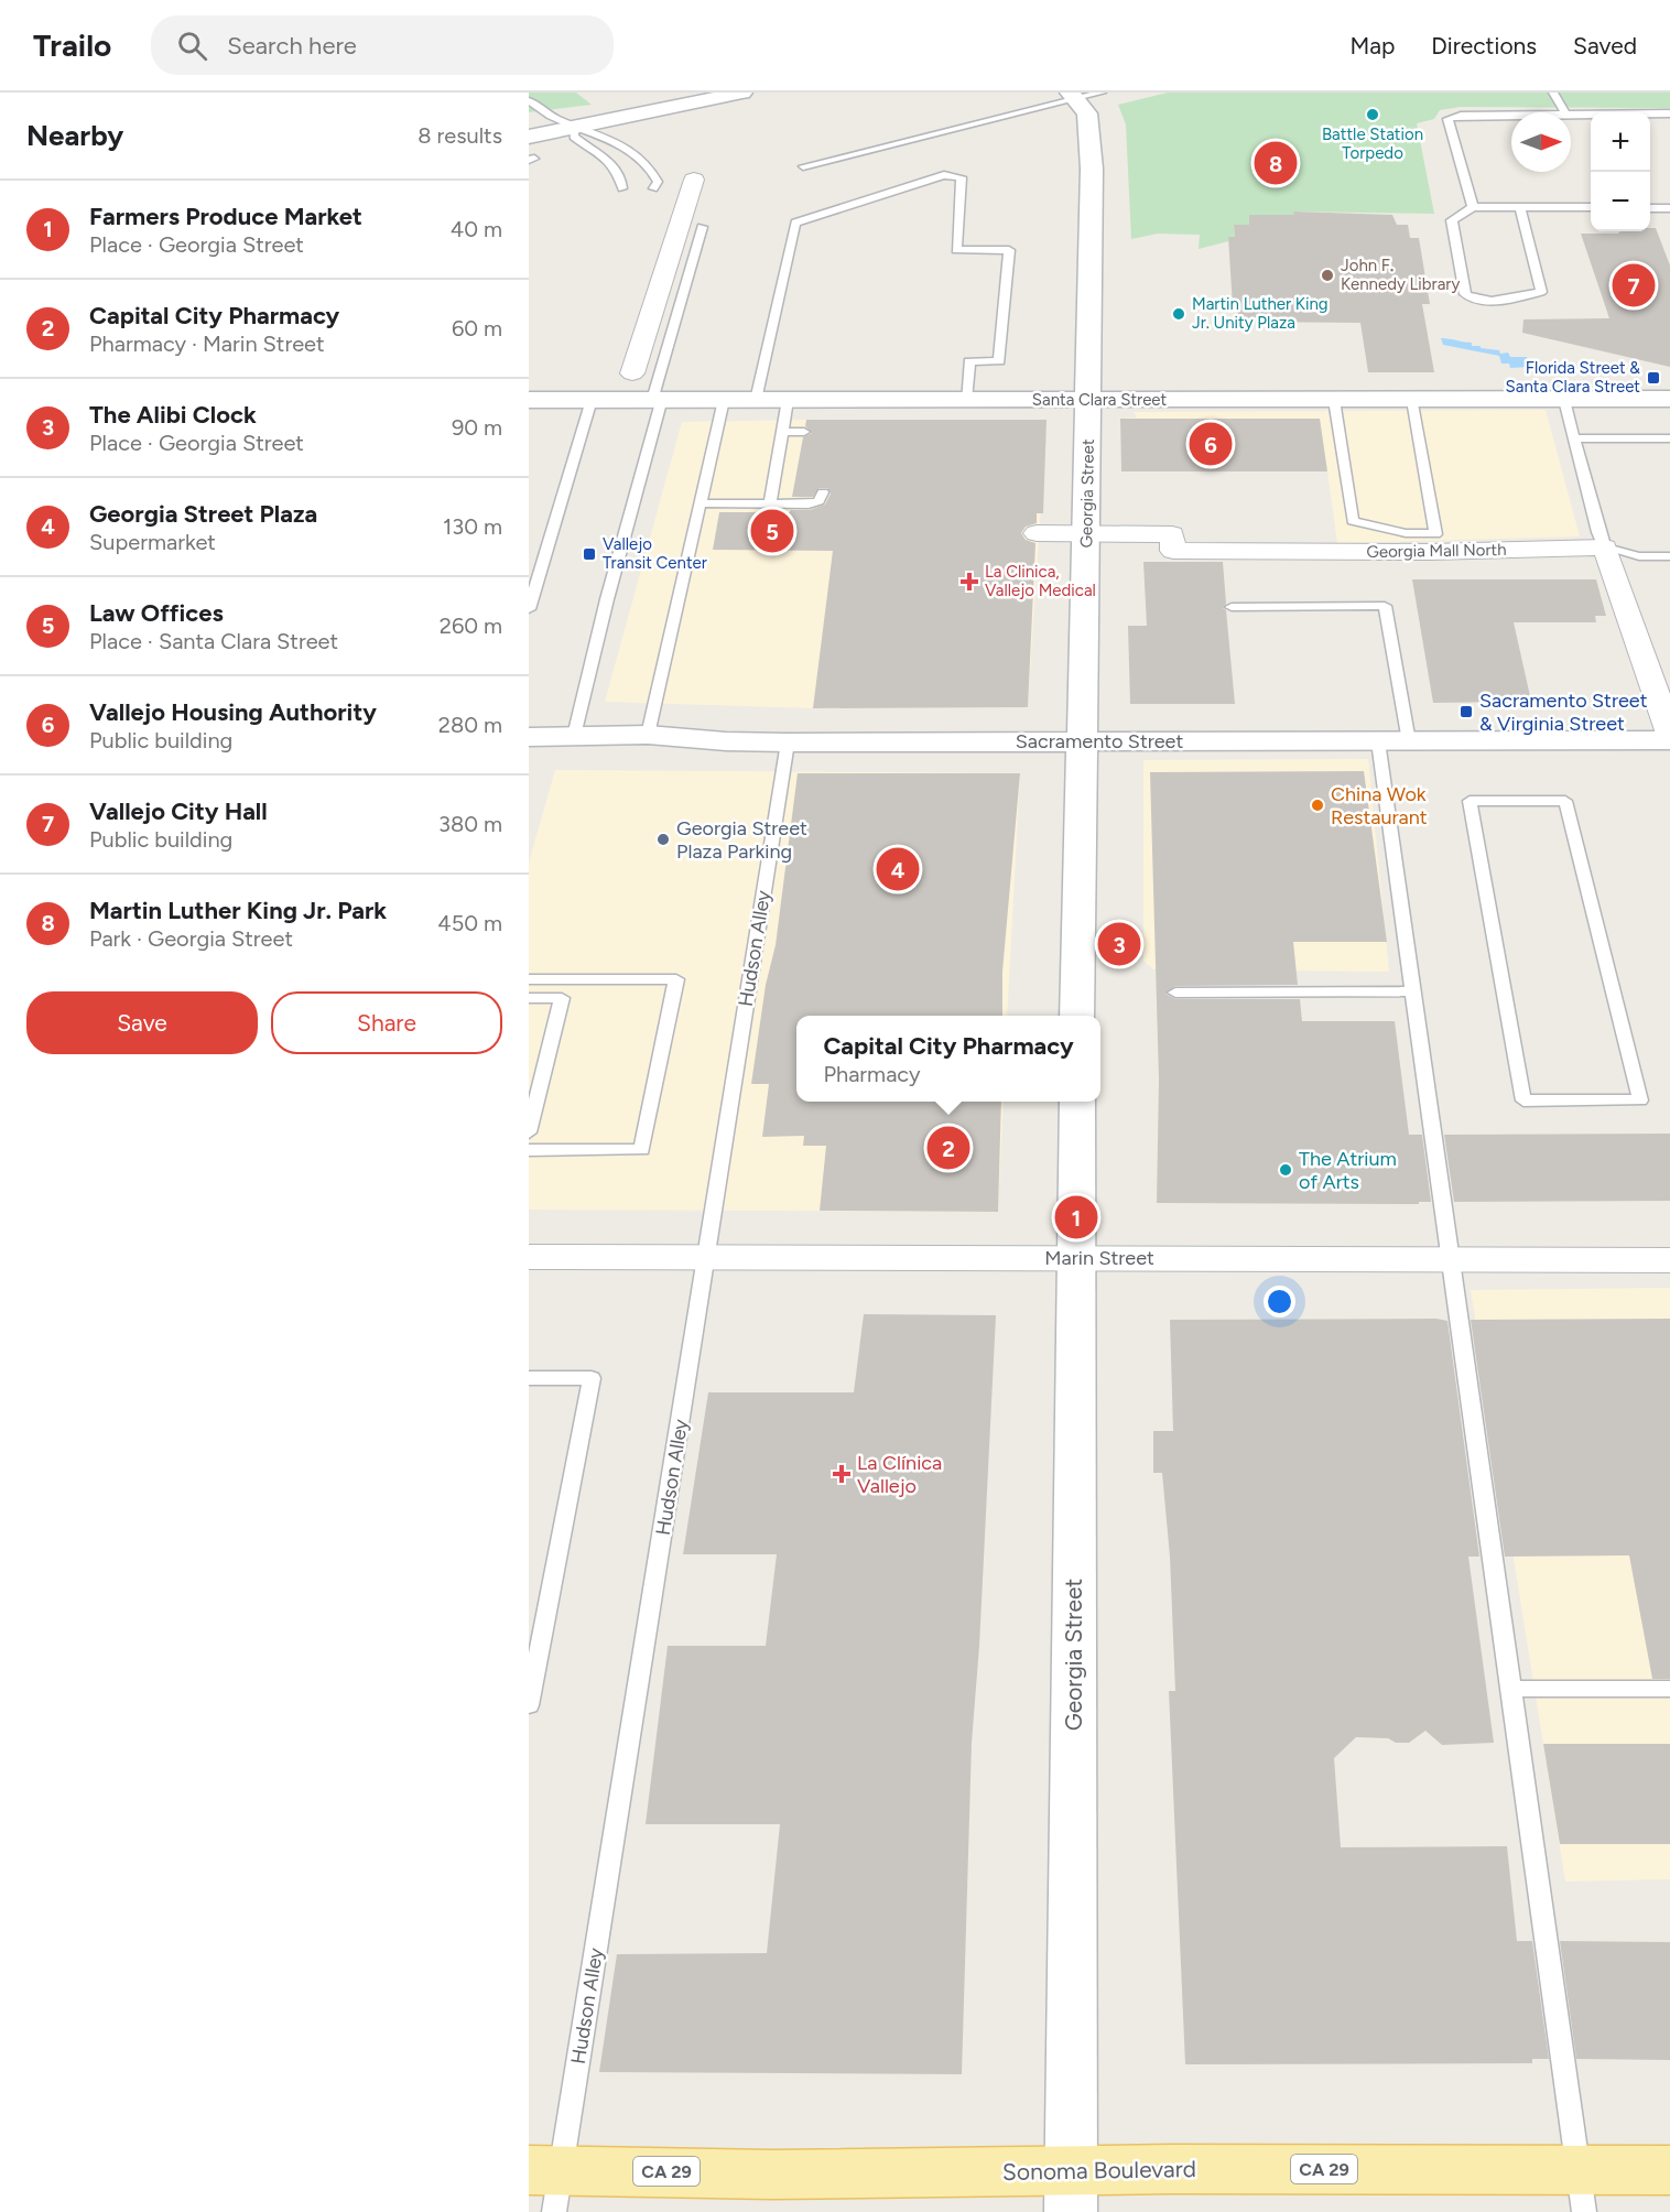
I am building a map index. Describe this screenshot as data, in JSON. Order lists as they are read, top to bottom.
{
  "streets": {
    "main road": [
      "Santa Clara Street",
      "Georgia Street",
      "Sacramento Street",
      "CA 29",
      "Sonoma Boulevard"
    ],
    "street": ["Georgia Mall North", "Marin Street"],
    "lane": ["Hudson Alley"]
  },
  "crossings": [
    ["Santa Clara Street", "Georgia Street"],
    ["Georgia Street", "Georgia Mall North"],
    ["Georgia Street", "Sacramento Street"],
    ["Georgia Street", "Marin Street"],
    ["Georgia Street", "Sonoma Boulevard"],
    ["Sacramento Street", "Hudson Alley"],
    ["Hudson Alley", "Marin Street"],
    ["Hudson Alley", "Sonoma Boulevard"]
  ],
  "places": {
    "other": [
      "Battle Station Torpedo",
      "John F. Kennedy Library",
      "Martin Luther King Jr. Unity Plaza",
      "China Wok Restaurant",
      "Georgia Street Plaza Parking",
      "The Atrium of Arts"
    ],
    "transit": ["Florida Street & Santa Clara Street", "Vallejo Transit Center", "Sacramento Street & Virginia Street"],
    "health": ["La Clinica, Vallejo Medical", "La Clínica Vallejo"]
  },
  "north": "right",
  "page": {
    "header": "Trailo",
    "search": "Search here",
    "nav": ["Map", "Directions", "Saved"],
    "heading": ["Nearby", "8 results"],
    "map_buttons": ["+", "−"],
    "pins": [
      "8",
      "7",
      "6",
      "5",
      "4",
      "3",
      "2",
      "1"
    ],
    "list": [
      {
        "mark": "1",
        "name": "Farmers Produce Market",
        "note": "Place · Georgia Street",
        "value": "40 m"
      },
      {
        "mark": "2",
        "name": "Capital City Pharmacy",
        "note": "Pharmacy · Marin Street",
        "value": "60 m"
      },
      {
        "mark": "3",
        "name": "The Alibi Clock",
        "note": "Place · Georgia Street",
        "value": "90 m"
      },
      {
        "mark": "4",
        "name": "Georgia Street Plaza",
        "note": "Supermarket",
        "value": "130 m"
      },
      {
        "mark": "5",
        "name": "Law Offices",
        "note": "Place · Santa Clara Street",
        "value": "260 m"
      },
      {
        "mark": "6",
        "name": "Vallejo Housing Authority",
        "note": "Public building",
        "value": "280 m"
      },
      {
        "mark": "7",
        "name": "Vallejo City Hall",
        "note": "Public building",
        "value": "380 m"
      },
      {
        "mark": "8",
        "name": "Martin Luther King Jr. Park",
        "note": "Park · Georgia Street",
        "value": "450 m"
      }
    ],
    "buttons": ["Save", "Share"],
    "popup": ["Capital City Pharmacy", "Pharmacy"]
  }
}
